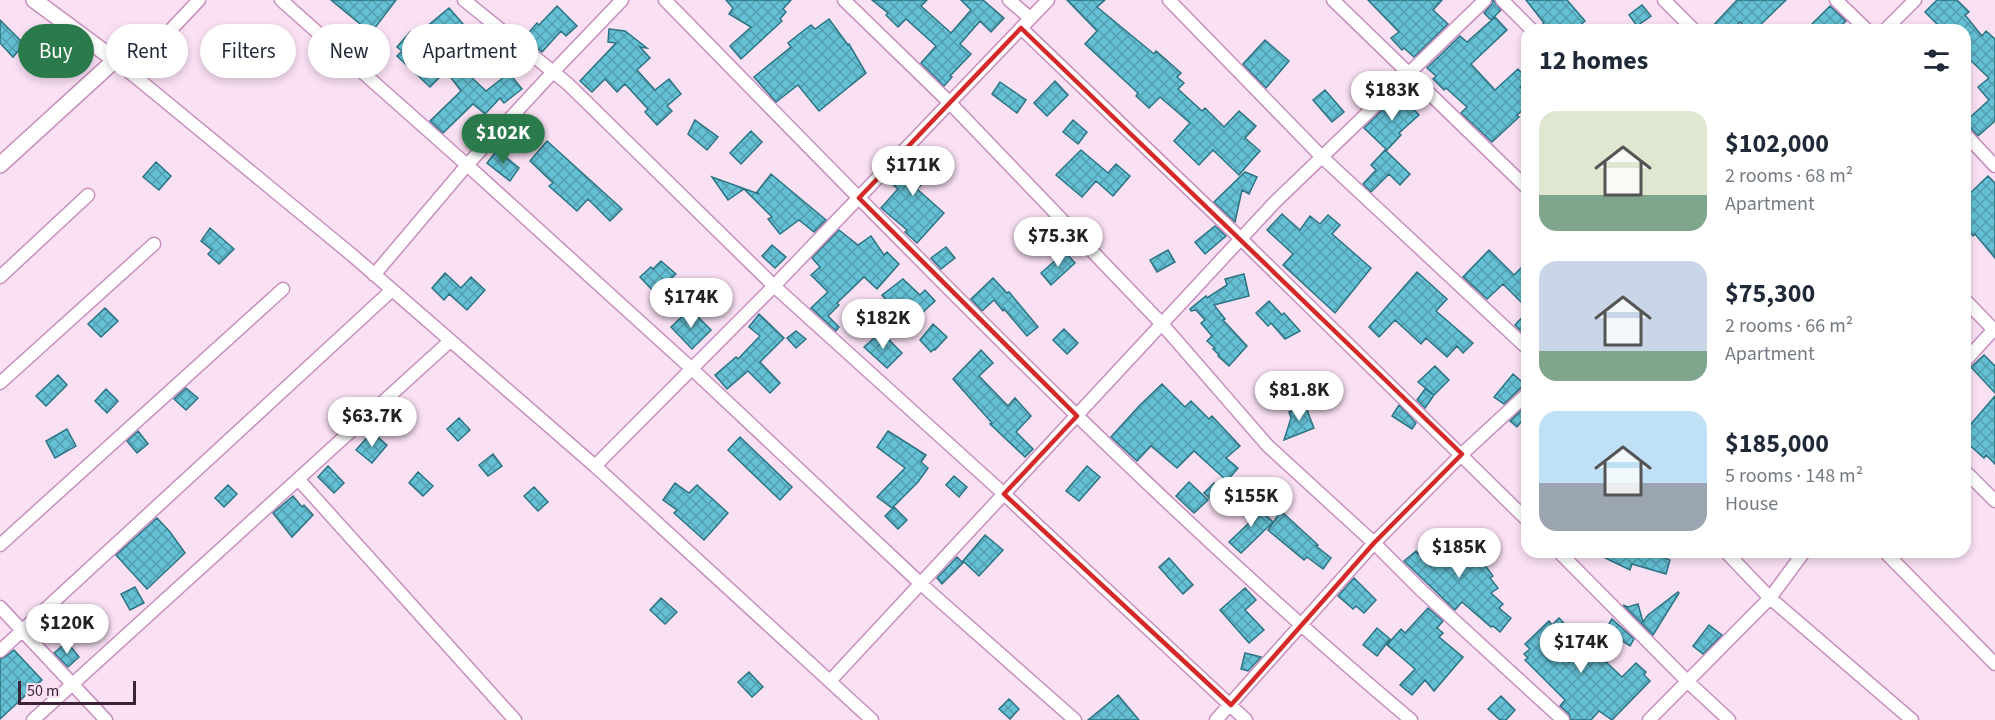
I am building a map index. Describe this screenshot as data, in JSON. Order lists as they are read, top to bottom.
{
  "scale_bar": "50 m",
  "page": {
    "chip": [
      "Buy",
      "Rent",
      "Filters",
      "New",
      "Apartment"
    ],
    "heading": "12 homes",
    "price": [
      "$183K",
      "$102K",
      "$171K",
      "$75.3K",
      "$174K",
      "$182K",
      "$81.8K",
      "$63.7K",
      "$155K",
      "$185K",
      "$120K",
      "$174K"
    ],
    "list": [
      {
        "name": "$102,000",
        "note": "2 rooms · 68 m² · Apartment"
      },
      {
        "name": "$75,300",
        "note": "2 rooms · 66 m² · Apartment"
      },
      {
        "name": "$185,000",
        "note": "5 rooms · 148 m² · House"
      }
    ],
    "scale": "50 m"
  }
}
